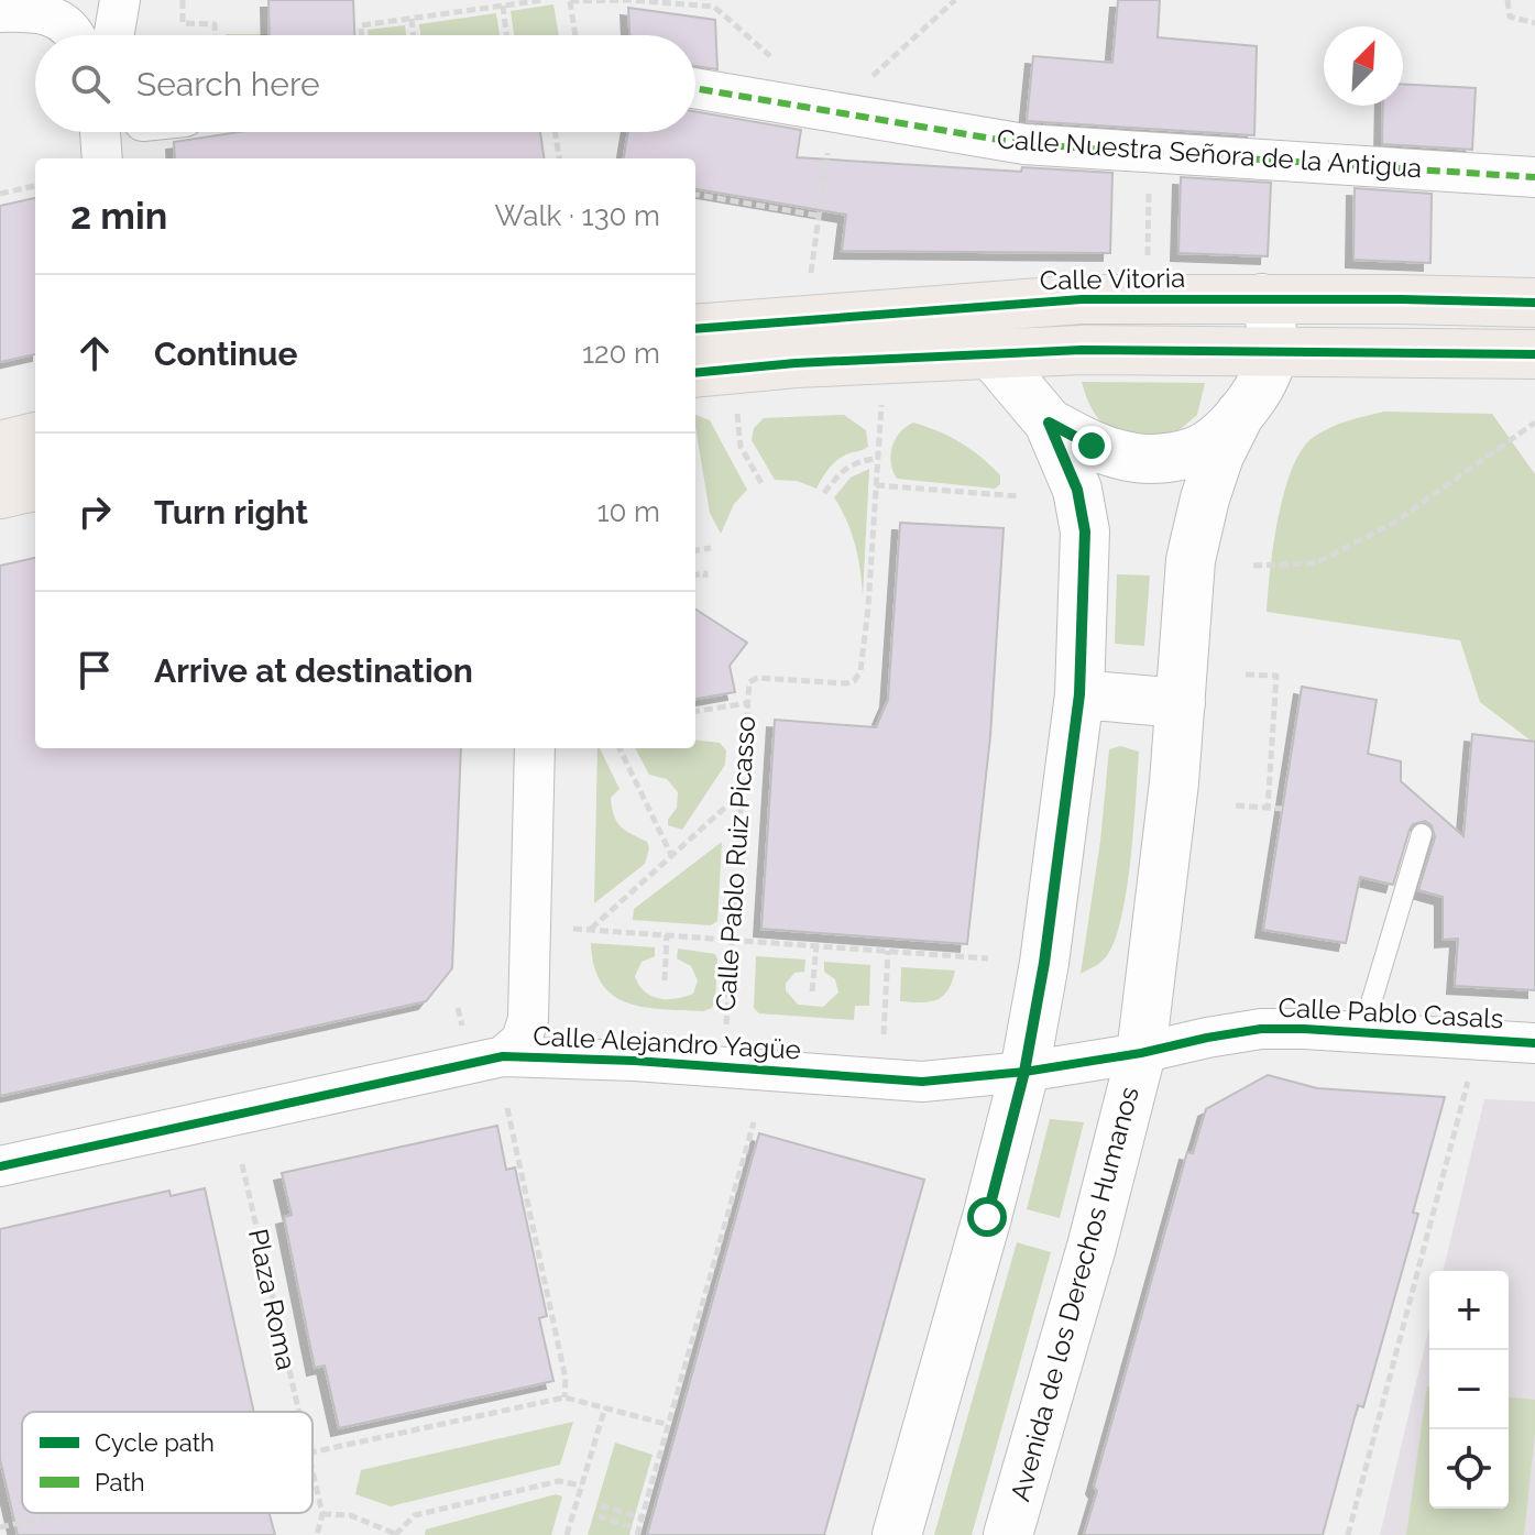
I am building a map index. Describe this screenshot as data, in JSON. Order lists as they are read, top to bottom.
{
  "streets": {
    "highway": ["Calle Vitoria"],
    "street": [
      "Calle Nuestra Señora de la Antigua",
      "Calle Pablo Casals",
      "Calle Alejandro Yagüe",
      "Avenida de los Derechos Humanos"
    ],
    "path": ["Calle Pablo Ruiz Picasso", "Plaza Roma"]
  },
  "crossings": [
    ["Calle Pablo Casals", "Avenida de los Derechos Humanos"],
    ["Calle Alejandro Yagüe", "Avenida de los Derechos Humanos"]
  ],
  "legend": ["Cycle path", "Path"],
  "north": "top right",
  "page": {
    "search": "Search here",
    "heading": ["2 min", "Walk · 130 m"],
    "list": [
      ["Continue", "120 m"],
      ["Turn right", "10 m"],
      "Arrive at destination"
    ],
    "map_buttons": ["+", "−"]
  }
}
